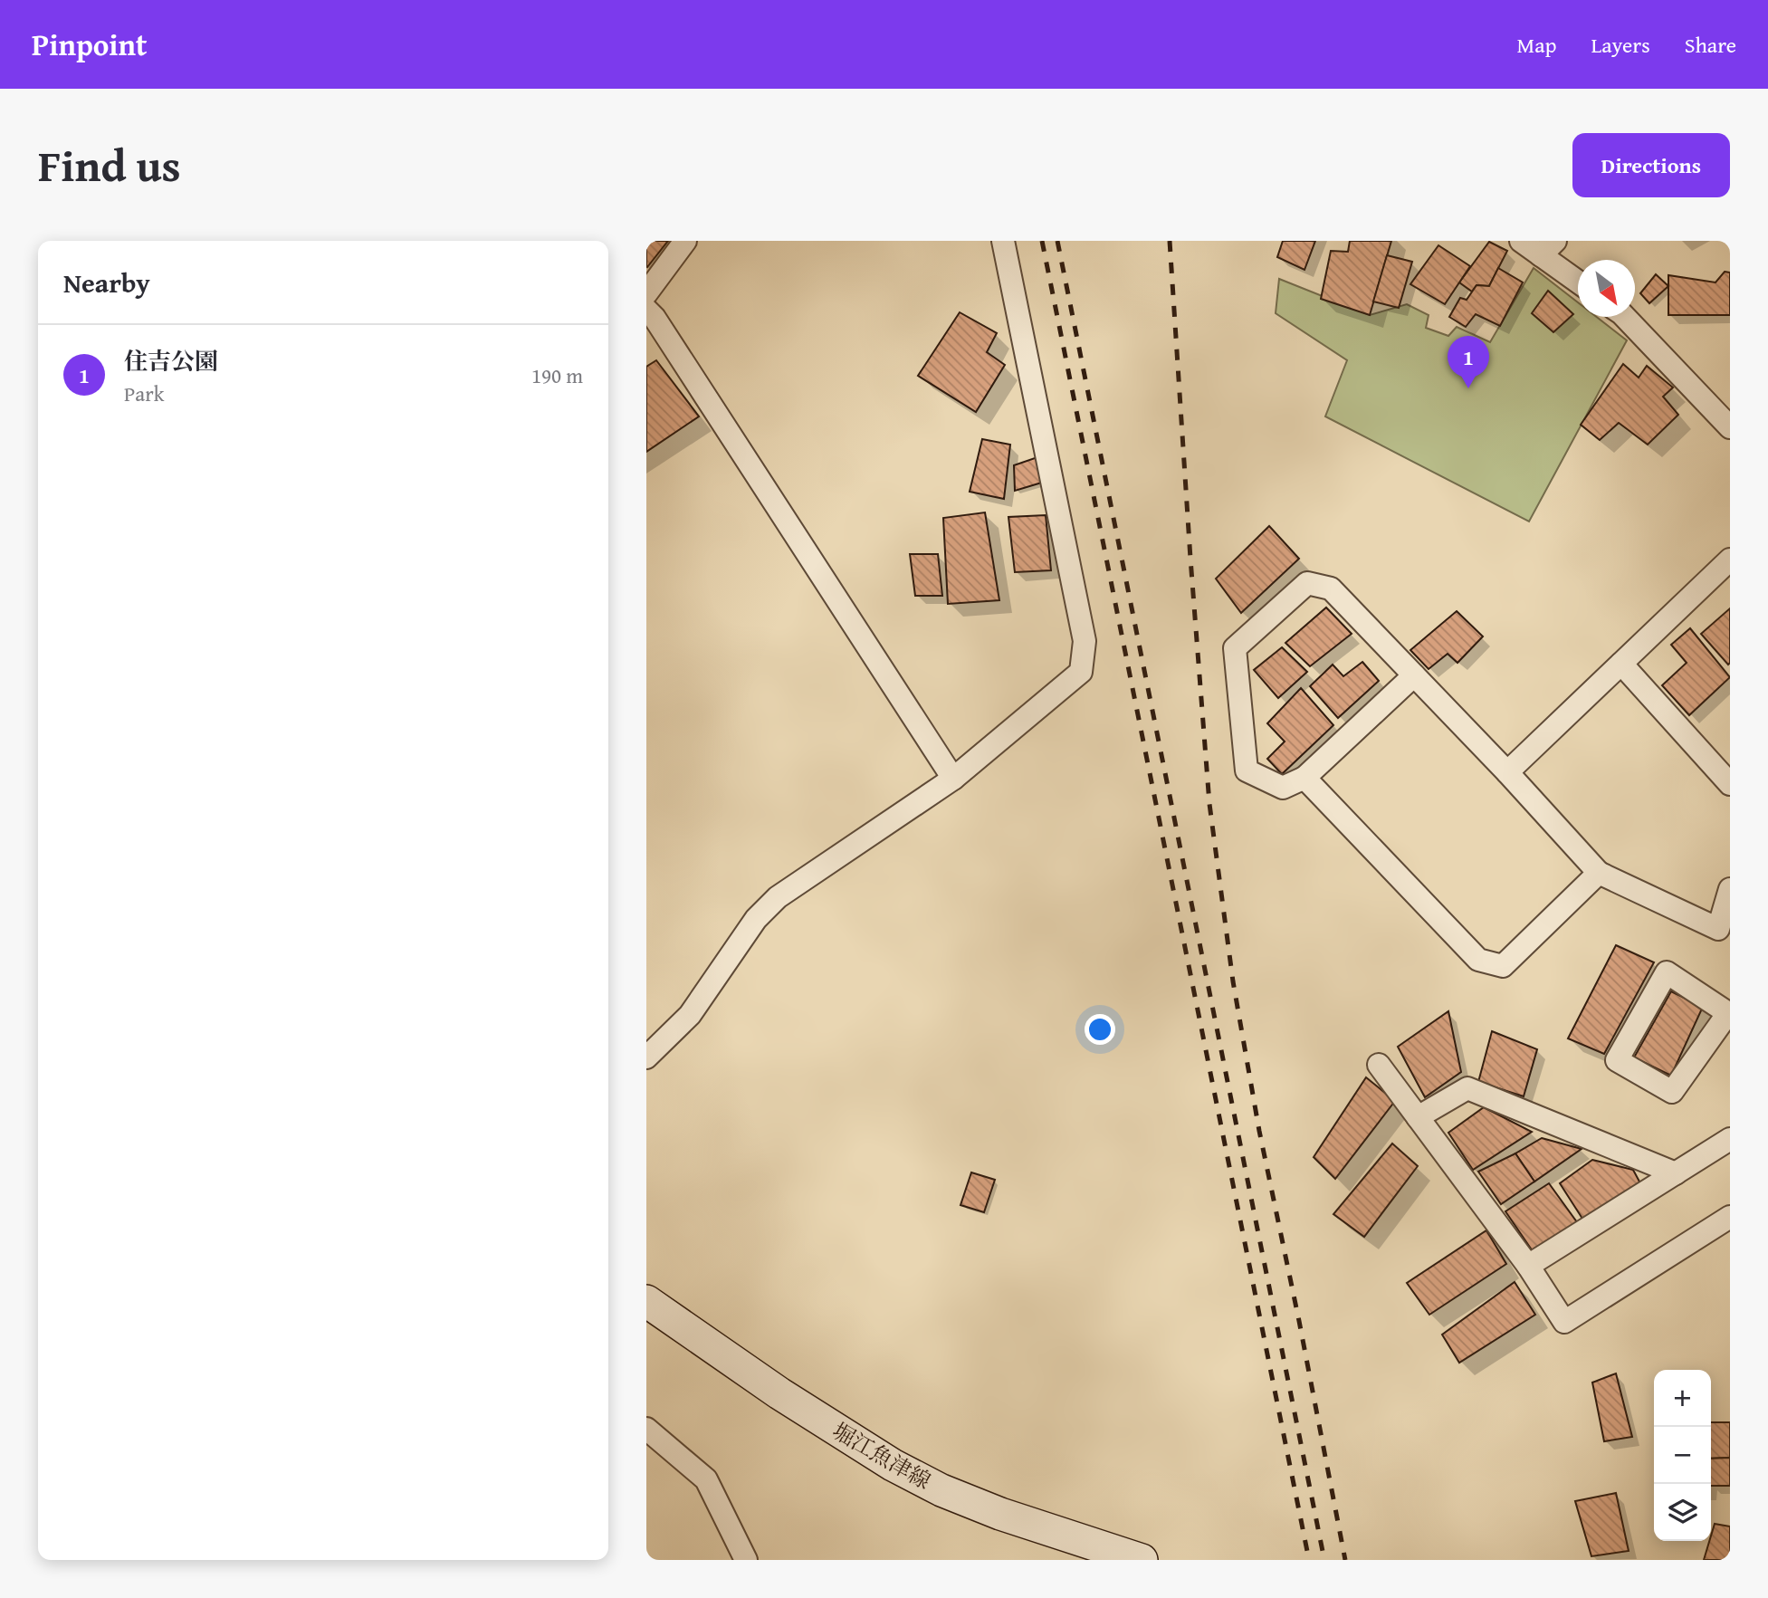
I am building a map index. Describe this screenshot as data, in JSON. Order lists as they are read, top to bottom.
{
  "streets": {
    "main road": ["堀江魚津線"]
  },
  "north": "bottom right",
  "page": {
    "header": "Pinpoint",
    "nav": ["Map", "Layers", "Share"],
    "title": "Find us",
    "buttons": "Directions",
    "heading": "Nearby",
    "list": [
      {
        "mark": "1",
        "name": "住吉公園",
        "note": "Park",
        "value": "190 m"
      }
    ],
    "pins": "1",
    "map_buttons": ["+", "−"]
  }
}
